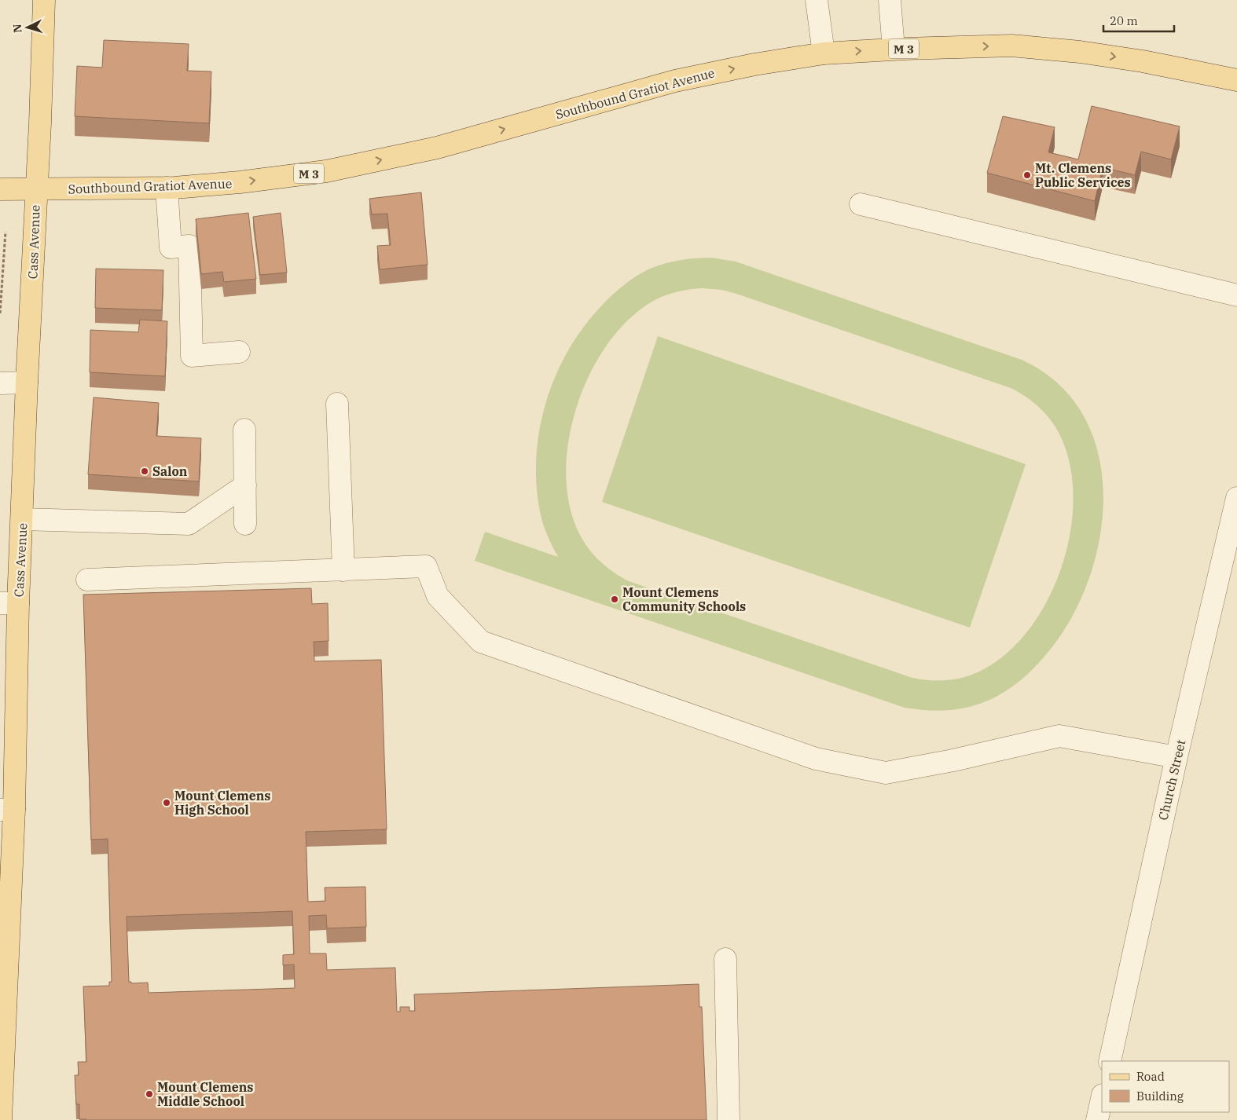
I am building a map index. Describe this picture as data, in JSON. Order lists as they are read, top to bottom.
{
  "streets": {
    "main road": ["M 3", "Southbound Gratiot Avenue", "Cass Avenue"],
    "street": ["Church Street"]
  },
  "crossings": [
    ["M 3", "Southbound Gratiot Avenue"],
    ["M 3", "Cass Avenue"],
    ["Southbound Gratiot Avenue", "Cass Avenue"]
  ],
  "one_way": ["Southbound Gratiot Avenue"],
  "places": [
    "Mt. Clemens Public Services",
    "Salon",
    "Mount Clemens Community Schools",
    "Mount Clemens High School",
    "Mount Clemens Middle School"
  ],
  "legend": ["Road", "Building"],
  "scale_bar": "20 m",
  "north": "left"
}
